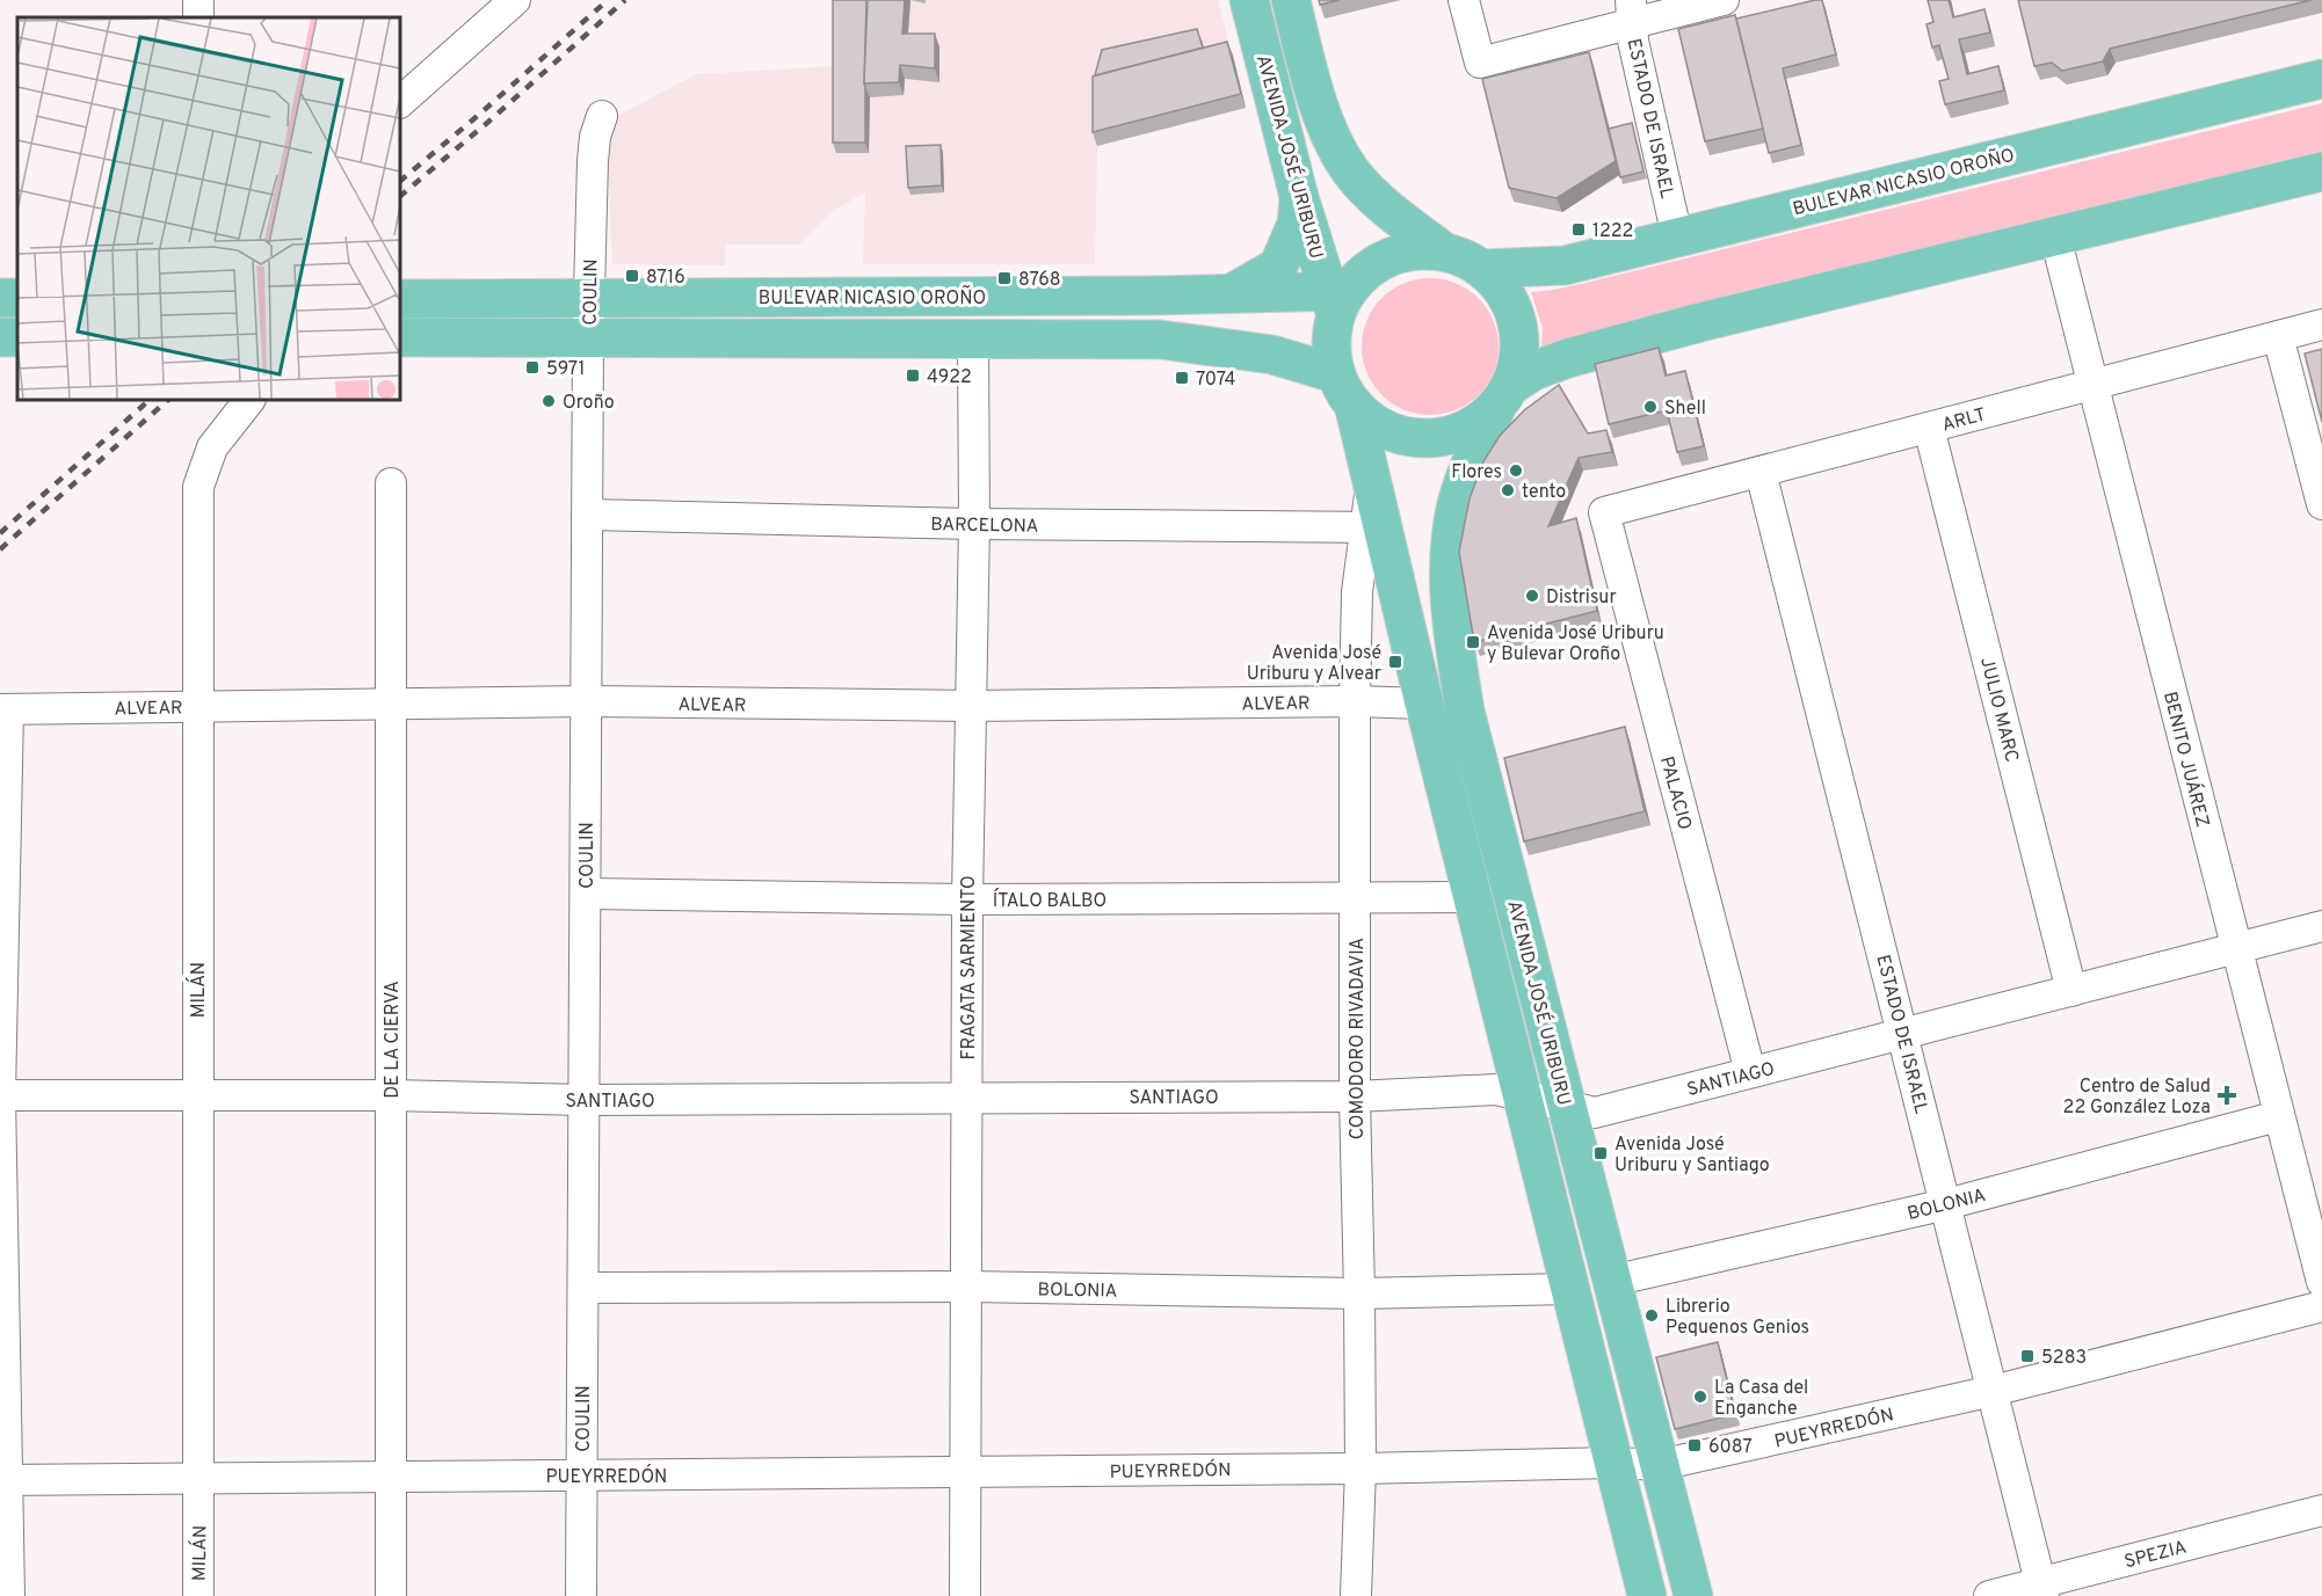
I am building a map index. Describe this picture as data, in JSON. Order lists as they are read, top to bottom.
{
  "streets": {
    "main road": ["AVENIDA JOSÉ URIBURU", "BULEVAR NICASIO OROÑO"],
    "street": [
      "ESTADO DE ISRAEL",
      "COULIN",
      "ARLT",
      "BARCELONA",
      "ALVEAR",
      "JULIO MARC",
      "BENITO JUÁREZ",
      "PALACIO",
      "ÍTALO BALBO",
      "FRAGATA SARMIENTO",
      "MILÁN",
      "COMODORO RIVADAVIA",
      "DE LA CIERVA",
      "SANTIAGO",
      "BOLONIA",
      "PUEYRREDÓN",
      "SPEZIA"
    ]
  },
  "crossings": [
    ["ESTADO DE ISRAEL", "BULEVAR NICASIO OROÑO"],
    ["ESTADO DE ISRAEL", "ARLT"],
    ["ESTADO DE ISRAEL", "SANTIAGO"],
    ["ESTADO DE ISRAEL", "BOLONIA"],
    ["ESTADO DE ISRAEL", "PUEYRREDÓN"],
    ["ESTADO DE ISRAEL", "SPEZIA"],
    ["AVENIDA JOSÉ URIBURU", "BULEVAR NICASIO OROÑO"],
    ["AVENIDA JOSÉ URIBURU", "SANTIAGO"],
    ["AVENIDA JOSÉ URIBURU", "BOLONIA"],
    ["AVENIDA JOSÉ URIBURU", "PUEYRREDÓN"],
    ["BULEVAR NICASIO OROÑO", "COULIN"],
    ["COULIN", "BARCELONA"],
    ["COULIN", "ALVEAR"],
    ["COULIN", "ÍTALO BALBO"],
    ["COULIN", "SANTIAGO"],
    ["COULIN", "BOLONIA"],
    ["COULIN", "PUEYRREDÓN"],
    ["ARLT", "JULIO MARC"],
    ["ARLT", "BENITO JUÁREZ"],
    ["ARLT", "PALACIO"],
    ["BARCELONA", "FRAGATA SARMIENTO"],
    ["BARCELONA", "COMODORO RIVADAVIA"],
    ["ALVEAR", "FRAGATA SARMIENTO"],
    ["ALVEAR", "MILÁN"],
    ["ALVEAR", "COMODORO RIVADAVIA"],
    ["ALVEAR", "DE LA CIERVA"],
    ["JULIO MARC", "SANTIAGO"],
    ["BENITO JUÁREZ", "SANTIAGO"],
    ["BENITO JUÁREZ", "BOLONIA"],
    ["PALACIO", "SANTIAGO"],
    ["ÍTALO BALBO", "FRAGATA SARMIENTO"],
    ["ÍTALO BALBO", "COMODORO RIVADAVIA"],
    ["FRAGATA SARMIENTO", "SANTIAGO"],
    ["FRAGATA SARMIENTO", "BOLONIA"],
    ["FRAGATA SARMIENTO", "PUEYRREDÓN"],
    ["MILÁN", "SANTIAGO"],
    ["MILÁN", "PUEYRREDÓN"],
    ["COMODORO RIVADAVIA", "SANTIAGO"],
    ["COMODORO RIVADAVIA", "BOLONIA"],
    ["COMODORO RIVADAVIA", "PUEYRREDÓN"],
    ["DE LA CIERVA", "SANTIAGO"],
    ["DE LA CIERVA", "PUEYRREDÓN"]
  ],
  "places": {
    "transit": [
      "1222",
      "8716",
      "8768",
      "5971",
      "4922",
      "7074",
      "Avenida José Uriburu y Bulevar Oroño",
      "Avenida José Uriburu y Alvear",
      "Avenida José Uriburu y Santiago",
      "5283",
      "6087"
    ],
    "other": [
      "Oroño",
      "Shell",
      "Flores",
      "tento",
      "Distrisur",
      "Librerio Pequenos Genios",
      "La Casa del Enganche"
    ],
    "health": ["Centro de Salud 22 González Loza"]
  }
}
